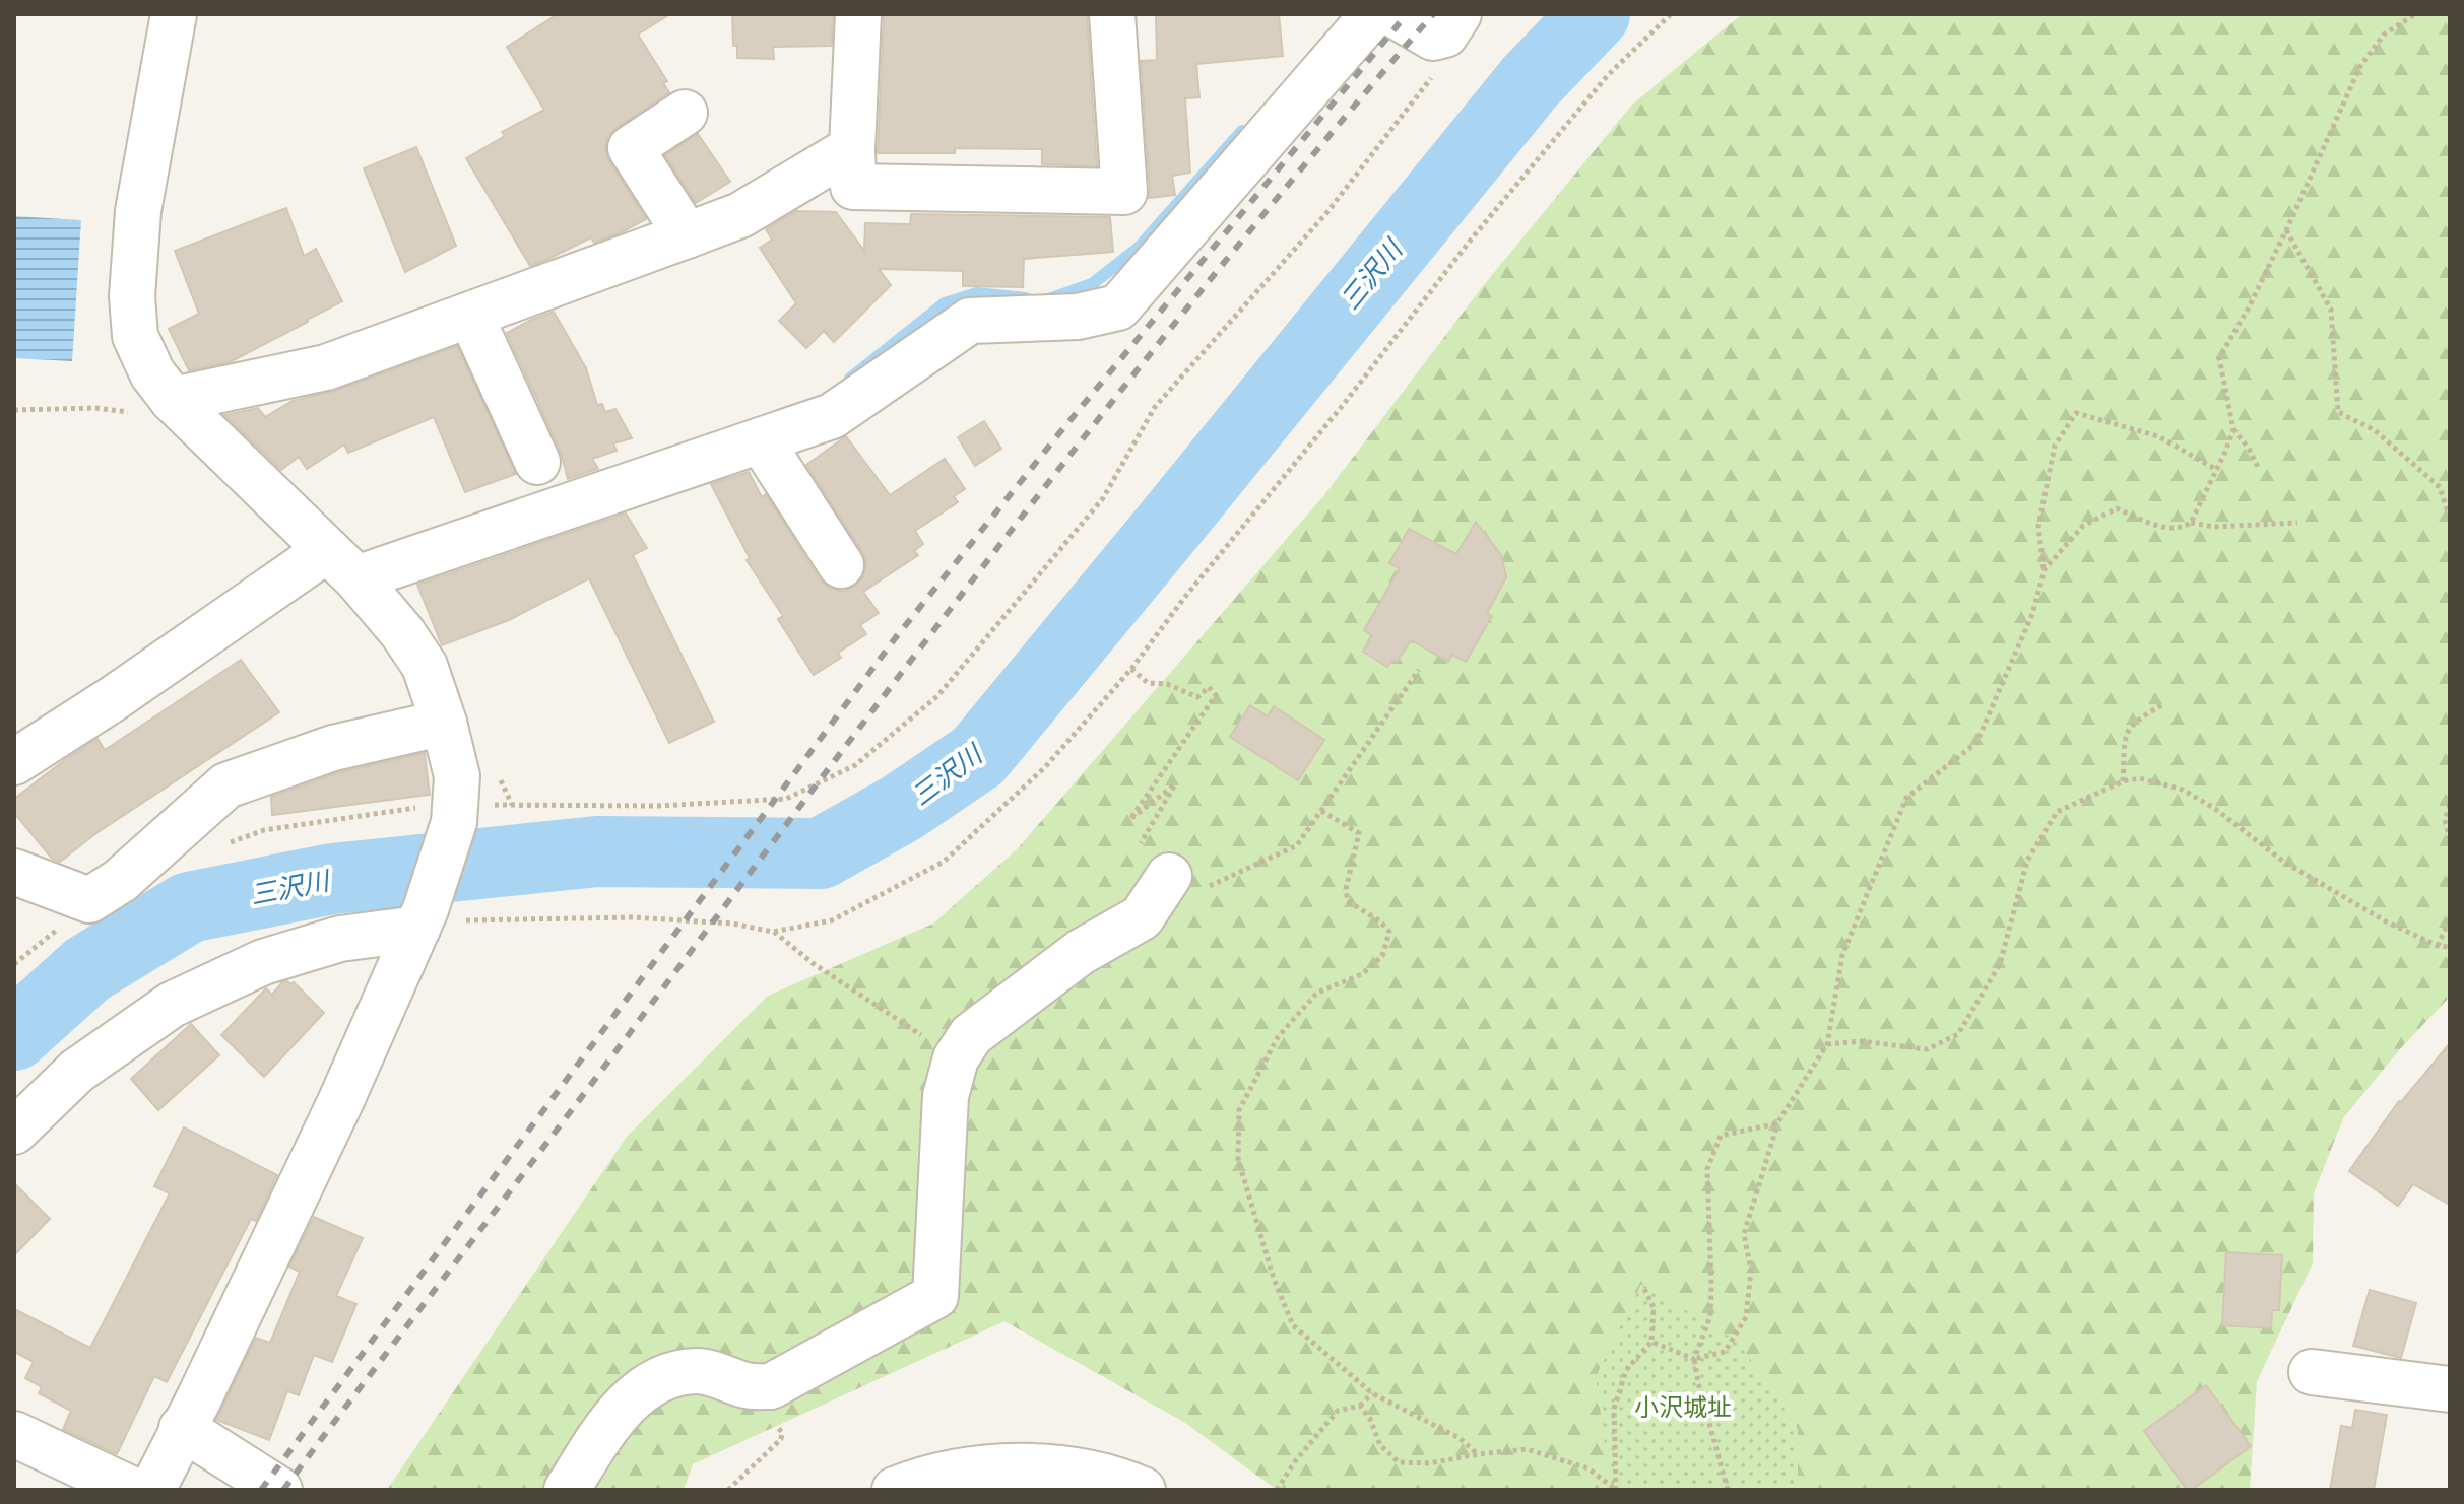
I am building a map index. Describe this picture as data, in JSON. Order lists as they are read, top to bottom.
{
  "water": ["三沢川"],
  "parks": ["小沢城址"]
}
